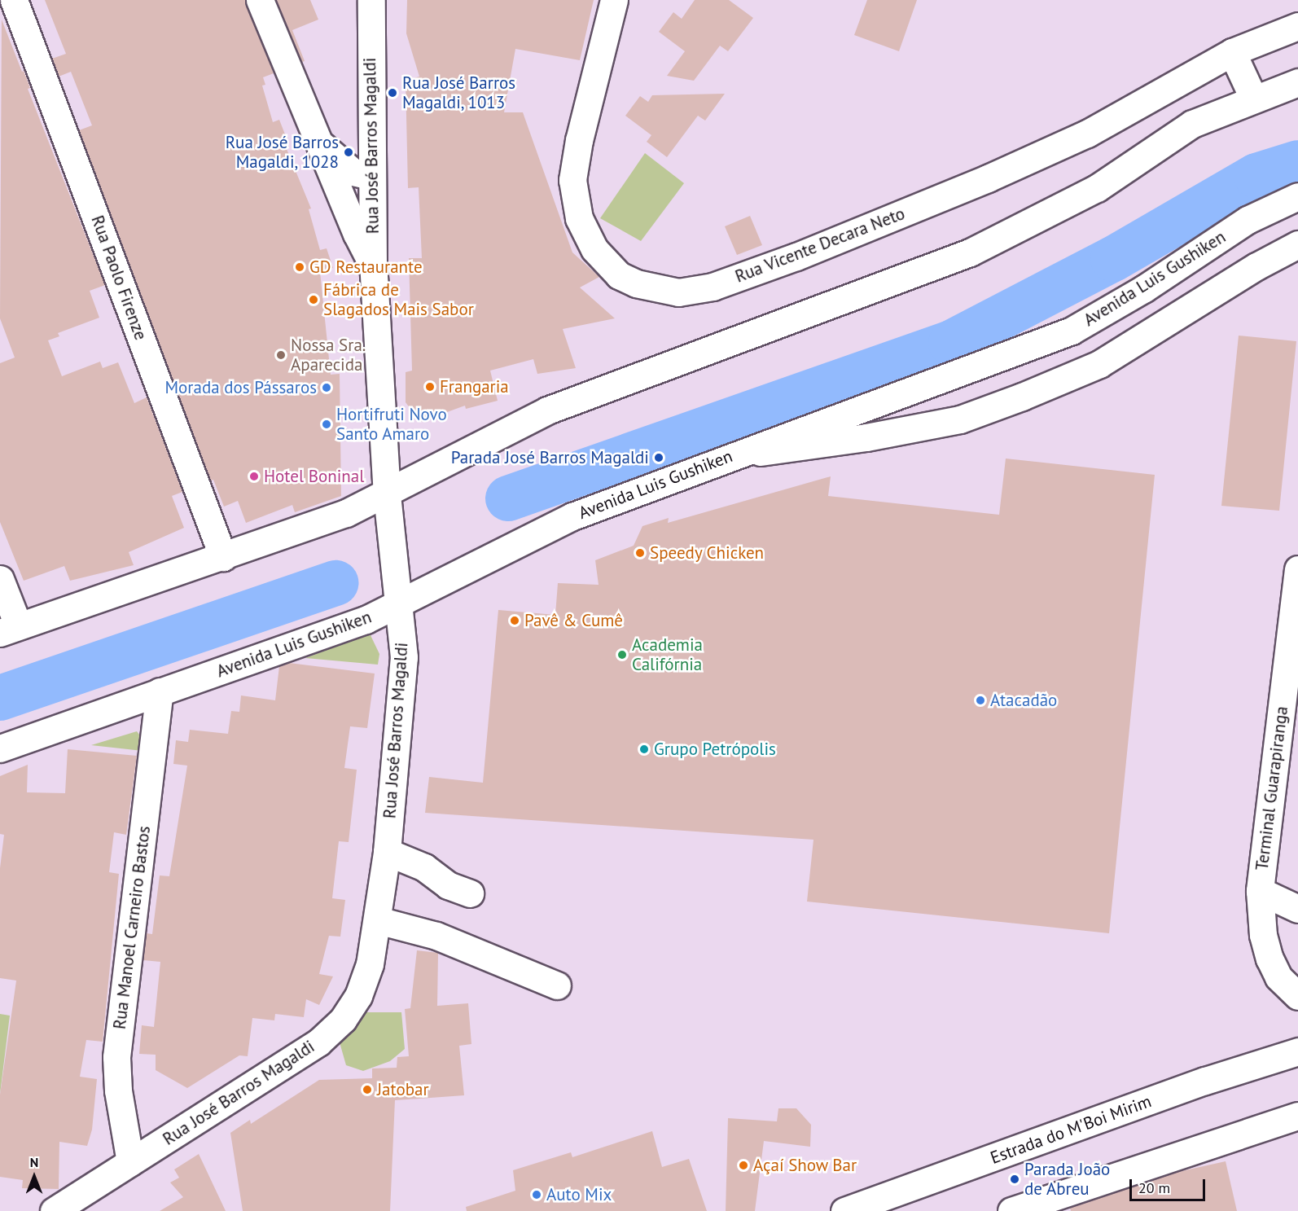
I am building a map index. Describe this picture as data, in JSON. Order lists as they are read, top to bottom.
{
  "streets": {
    "main road": [
      "Rua José Barros Magaldi",
      "Rua Vicente Decara Neto",
      "Rua Paolo Firenze",
      "Avenida Luis Gushiken",
      "Terminal Guarapiranga",
      "Rua Manoel Carneiro Bastos",
      "Estrada do M'Boi Mirim"
    ]
  },
  "crossings": [
    ["Rua José Barros Magaldi", "Avenida Luis Gushiken"],
    ["Rua José Barros Magaldi", "Rua Manoel Carneiro Bastos"],
    ["Avenida Luis Gushiken", "Rua Manoel Carneiro Bastos"]
  ],
  "places": [
    "Rua José Barros Magaldi, 1013",
    "Rua José Barros Magaldi, 1028",
    "GD Restaurante",
    "Fábrica de Slagados Mais Sabor",
    "Nossa Sra. Aparecida",
    "Frangaria",
    "Morada dos Pássaros",
    "Hortifruti Novo Santo Amaro",
    "Parada José Barros Magaldi",
    "Hotel Boninal",
    "Speedy Chicken",
    "Pavê & Cumê",
    "Academia Califórnia",
    "Atacadão",
    "Grupo Petrópolis",
    "Jatobar",
    "Açaí Show Bar",
    "Parada João de Abreu",
    "Auto Mix"
  ],
  "scale_bar": "20 m",
  "north": "top"
}
